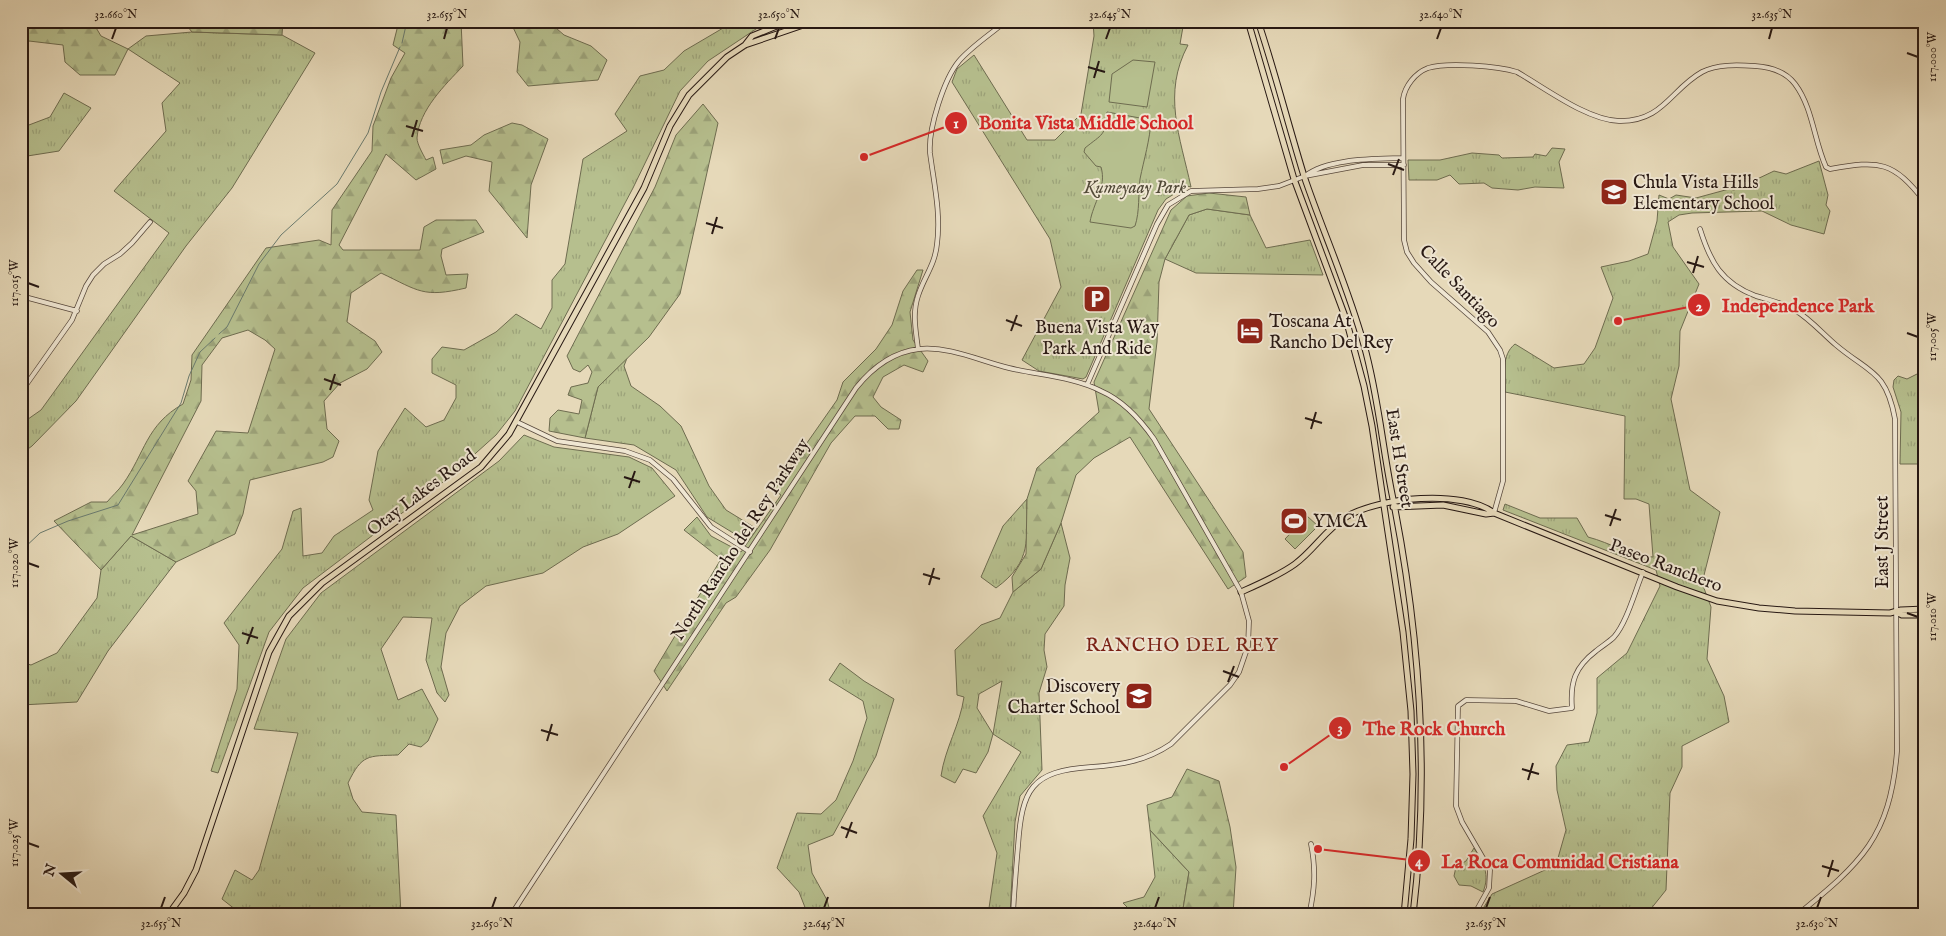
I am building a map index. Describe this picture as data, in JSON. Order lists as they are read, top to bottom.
{
  "streets": {
    "main road": ["East H Street", "Otay Lakes Road", "Paseo Ranchero"],
    "street": ["Calle Santiago", "North Rancho del Rey Parkway", "East J Street"]
  },
  "crossings": [
    ["Calle Santiago", "Paseo Ranchero"],
    ["East H Street", "Paseo Ranchero"],
    ["North Rancho del Rey Parkway", "Paseo Ranchero"],
    ["East J Street", "Paseo Ranchero"]
  ],
  "districts": ["RANCHO DEL REY"],
  "parks": ["Kumeyaay Park"],
  "places": {
    "other": [
      "Bonita Vista Middle School",
      "Independence Park",
      "The Rock Church",
      "La Roca Comunidad Cristiana"
    ],
    "school or university": ["Chula Vista Hills Elementary School", "Discovery Charter School"],
    "parking": ["Buena Vista Way Park And Ride"],
    "hotel": ["Toscana At Rancho Del Rey"],
    "sports": ["YMCA"]
  },
  "north": "left",
  "coordinates": [
    "32.660°N",
    "32.655°N",
    "32.650°N",
    "32.645°N",
    "32.640°N",
    "32.635°N",
    "117.000°W",
    "117.015°W",
    "117.005°W",
    "117.020°W",
    "117.010°W",
    "117.025°W",
    "32.630°N"
  ]
}
